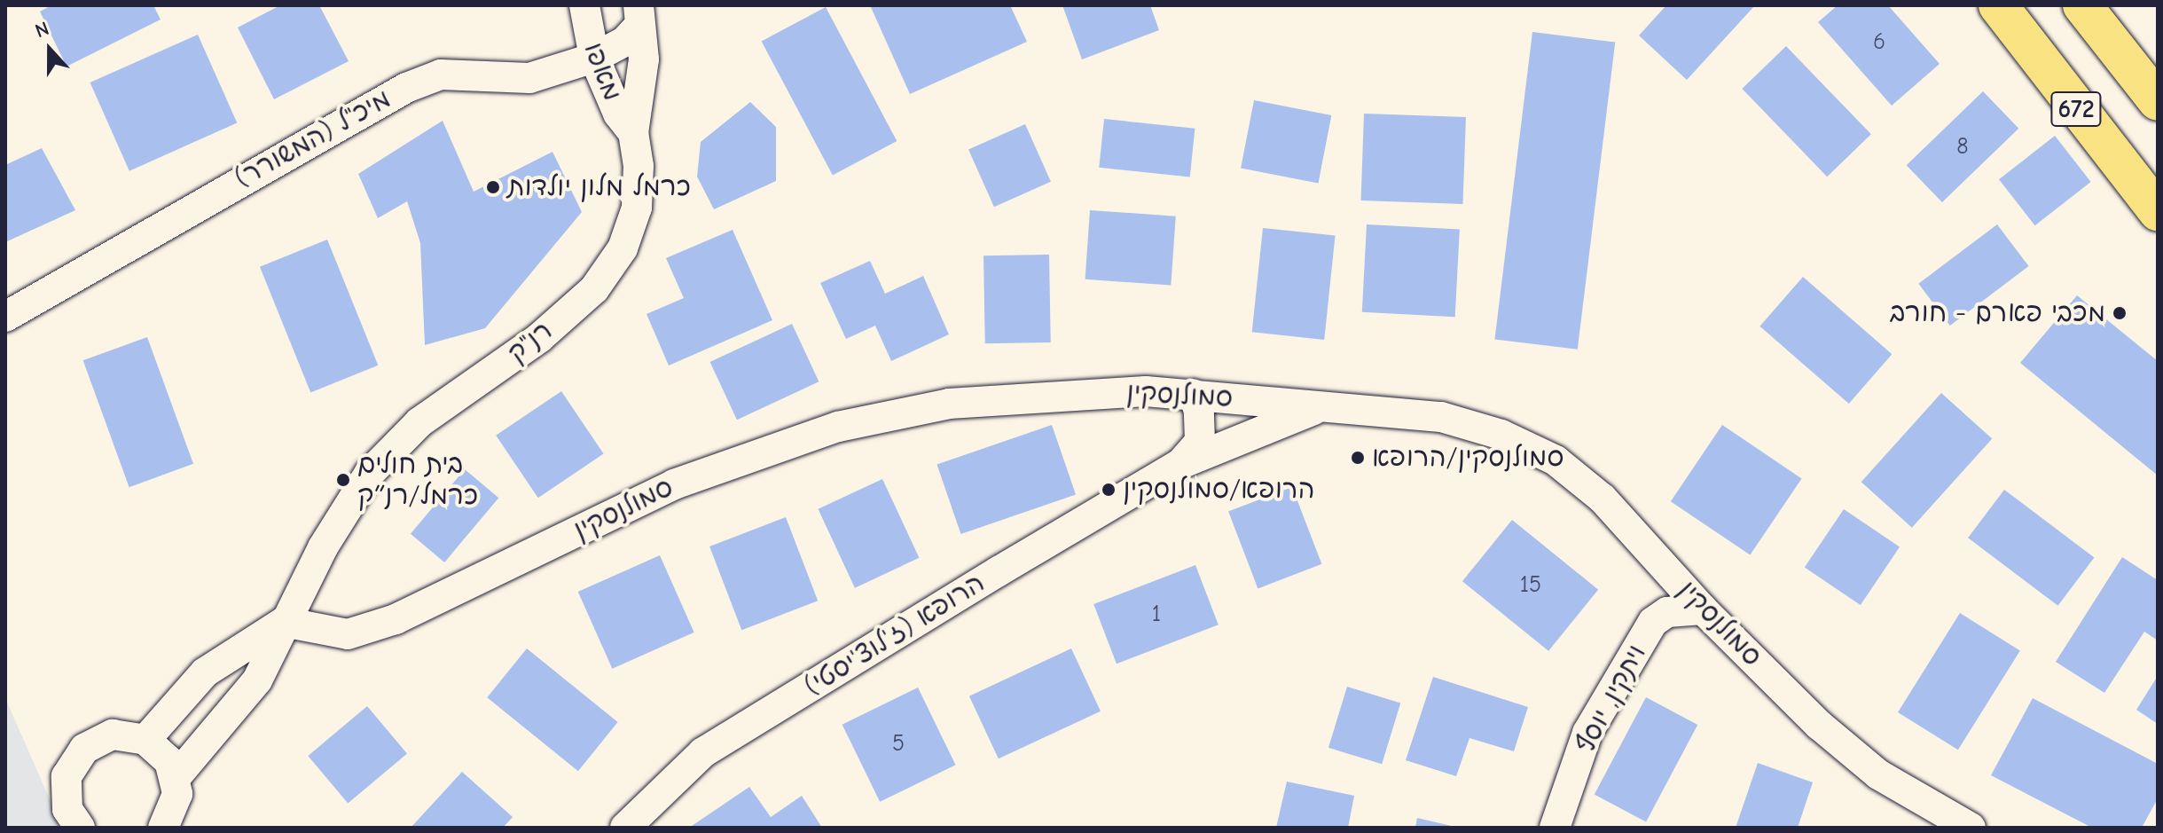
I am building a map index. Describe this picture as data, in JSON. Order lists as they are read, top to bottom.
{
  "streets": {
    "main road": ["672"],
    "street": [
      "מאפו",
      "מיכ\"ל (המשורר)",
      "רנ\"ק",
      "סמולנסקין",
      "הרופא (ז'לוצ'יסטי)",
      "ויתקין, יוסף"
    ]
  },
  "crossings": [
    ["מאפו", "מיכ\"ל (המשורר)"],
    ["מאפו", "רנ\"ק"],
    ["מיכ\"ל (המשורר)", "רנ\"ק"],
    ["רנ\"ק", "סמולנסקין"],
    ["סמולנסקין", "הרופא (ז'לוצ'יסטי)"],
    ["סמולנסקין", "ויתקין, יוסף"]
  ],
  "places": [
    "כרמל מלון יולדות",
    "מכבי פארם - חורב",
    "סמולנסקין/הרופא",
    "בית חולים כרמל/רנ״ק",
    "הרופא/סמולנסקין"
  ],
  "house_numbers": [
    "6",
    "8",
    "15",
    "1",
    "5"
  ],
  "north": "top"
}
